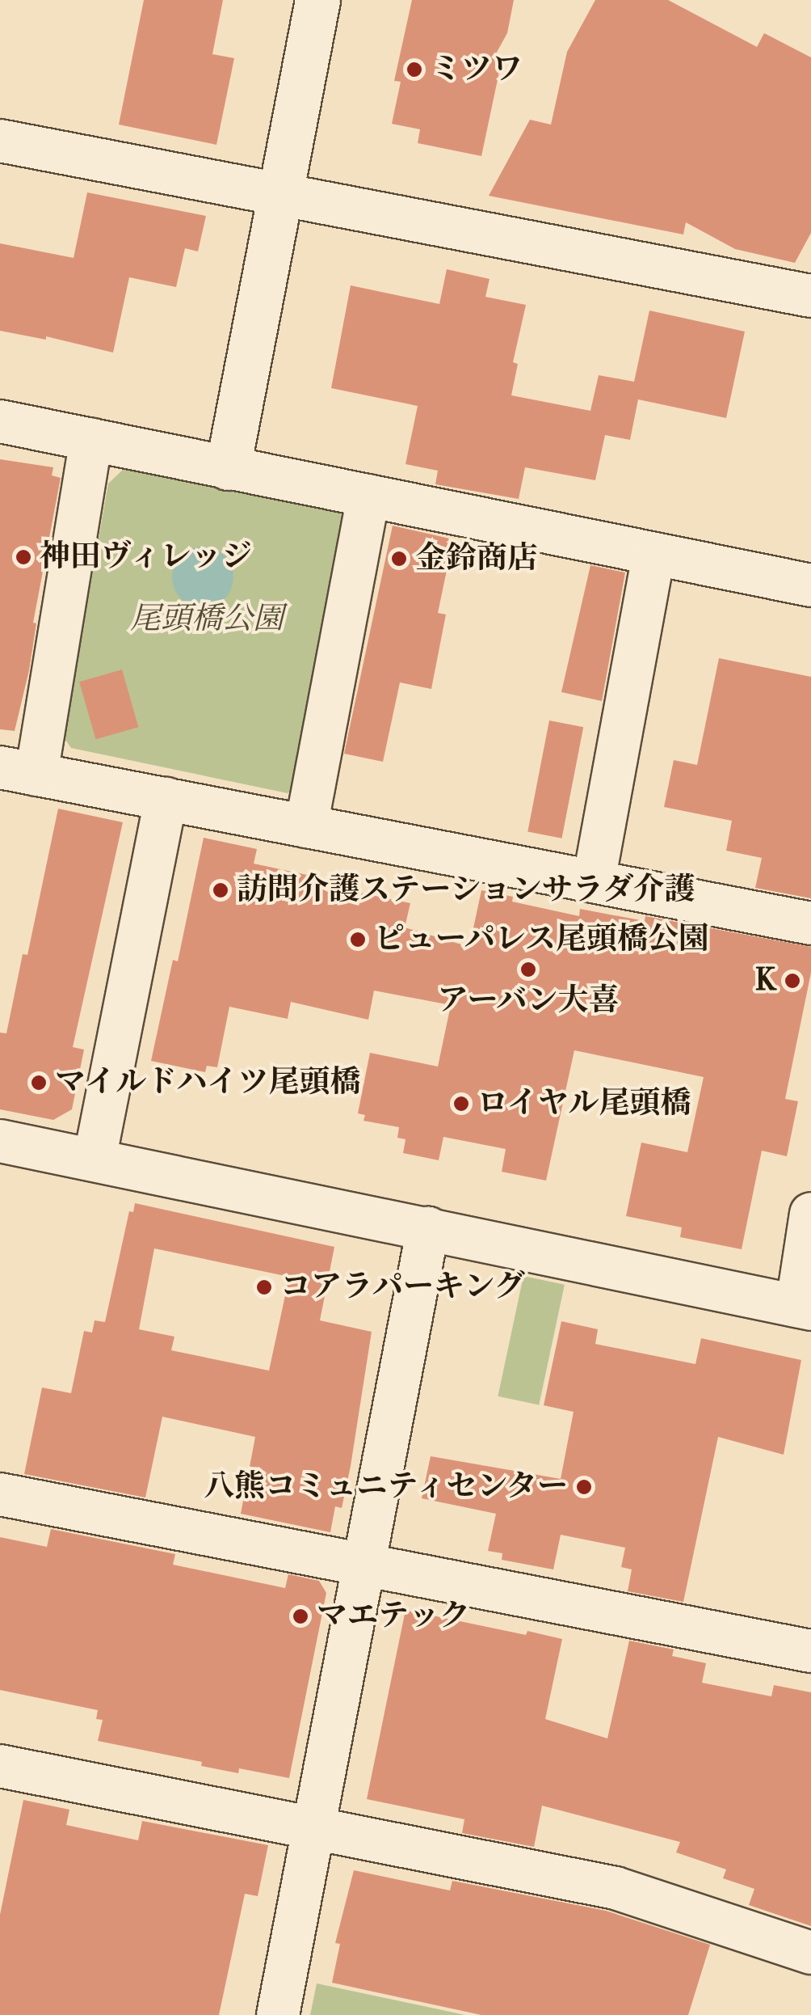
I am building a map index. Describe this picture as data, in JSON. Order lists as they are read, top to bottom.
{
  "parks": ["尾頭橋公園"],
  "places": [
    "ミツワ",
    "神田ヴィレッジ",
    "金鈴商店",
    "訪問介護ステーションサラダ介護",
    "ピューパレス尾頭橋公園",
    "アーバン大喜",
    "K",
    "マイルドハイツ尾頭橋",
    "ロイヤル尾頭橋",
    "コアラパーキング",
    "八熊コミュニティセンター",
    "マエテック"
  ]
}
